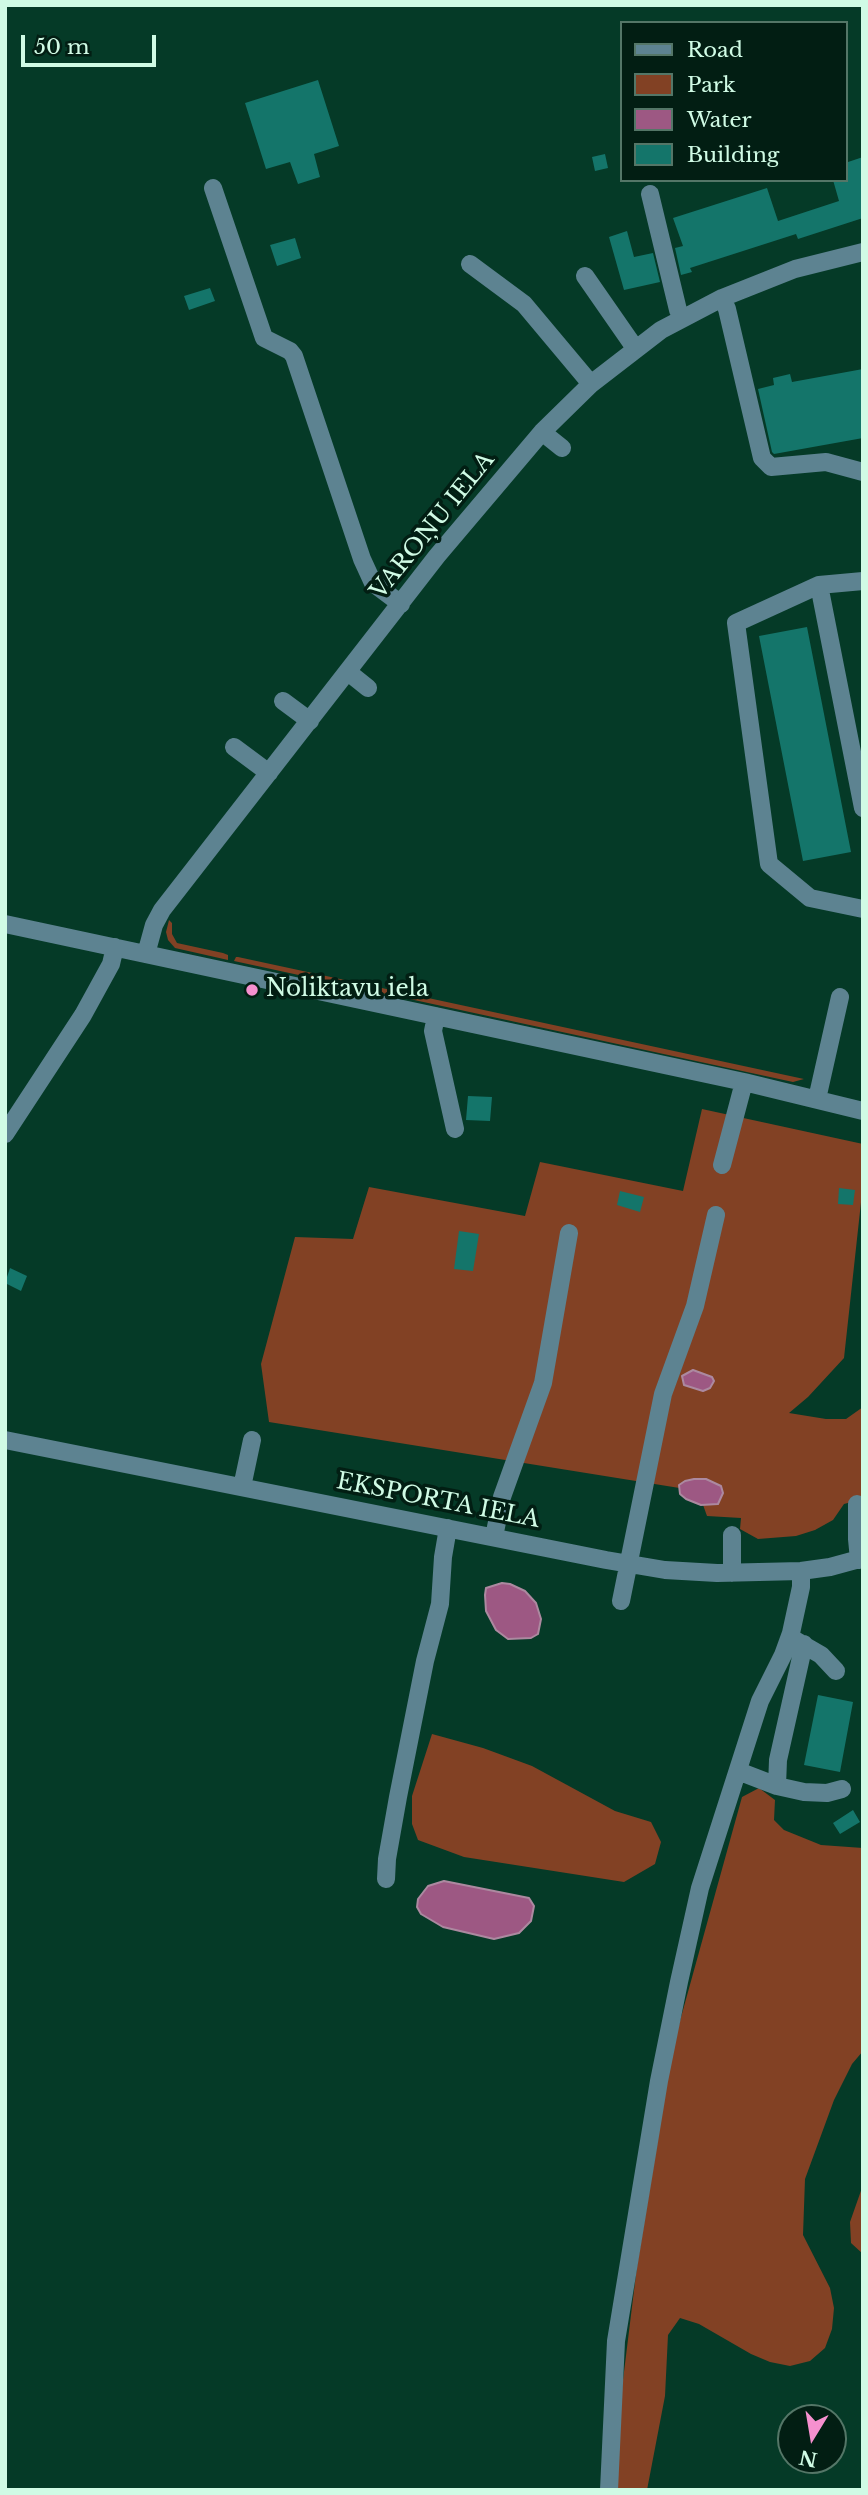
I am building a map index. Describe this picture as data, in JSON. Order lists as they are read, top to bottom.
{
  "streets": {
    "street": ["VAROŅU IELA", "EKSPORTA IELA"]
  },
  "places": ["Noliktavu iela"],
  "legend": [
    "Road",
    "Park",
    "Water",
    "Building"
  ],
  "scale_bar": "50 m",
  "north": "bottom"
}
